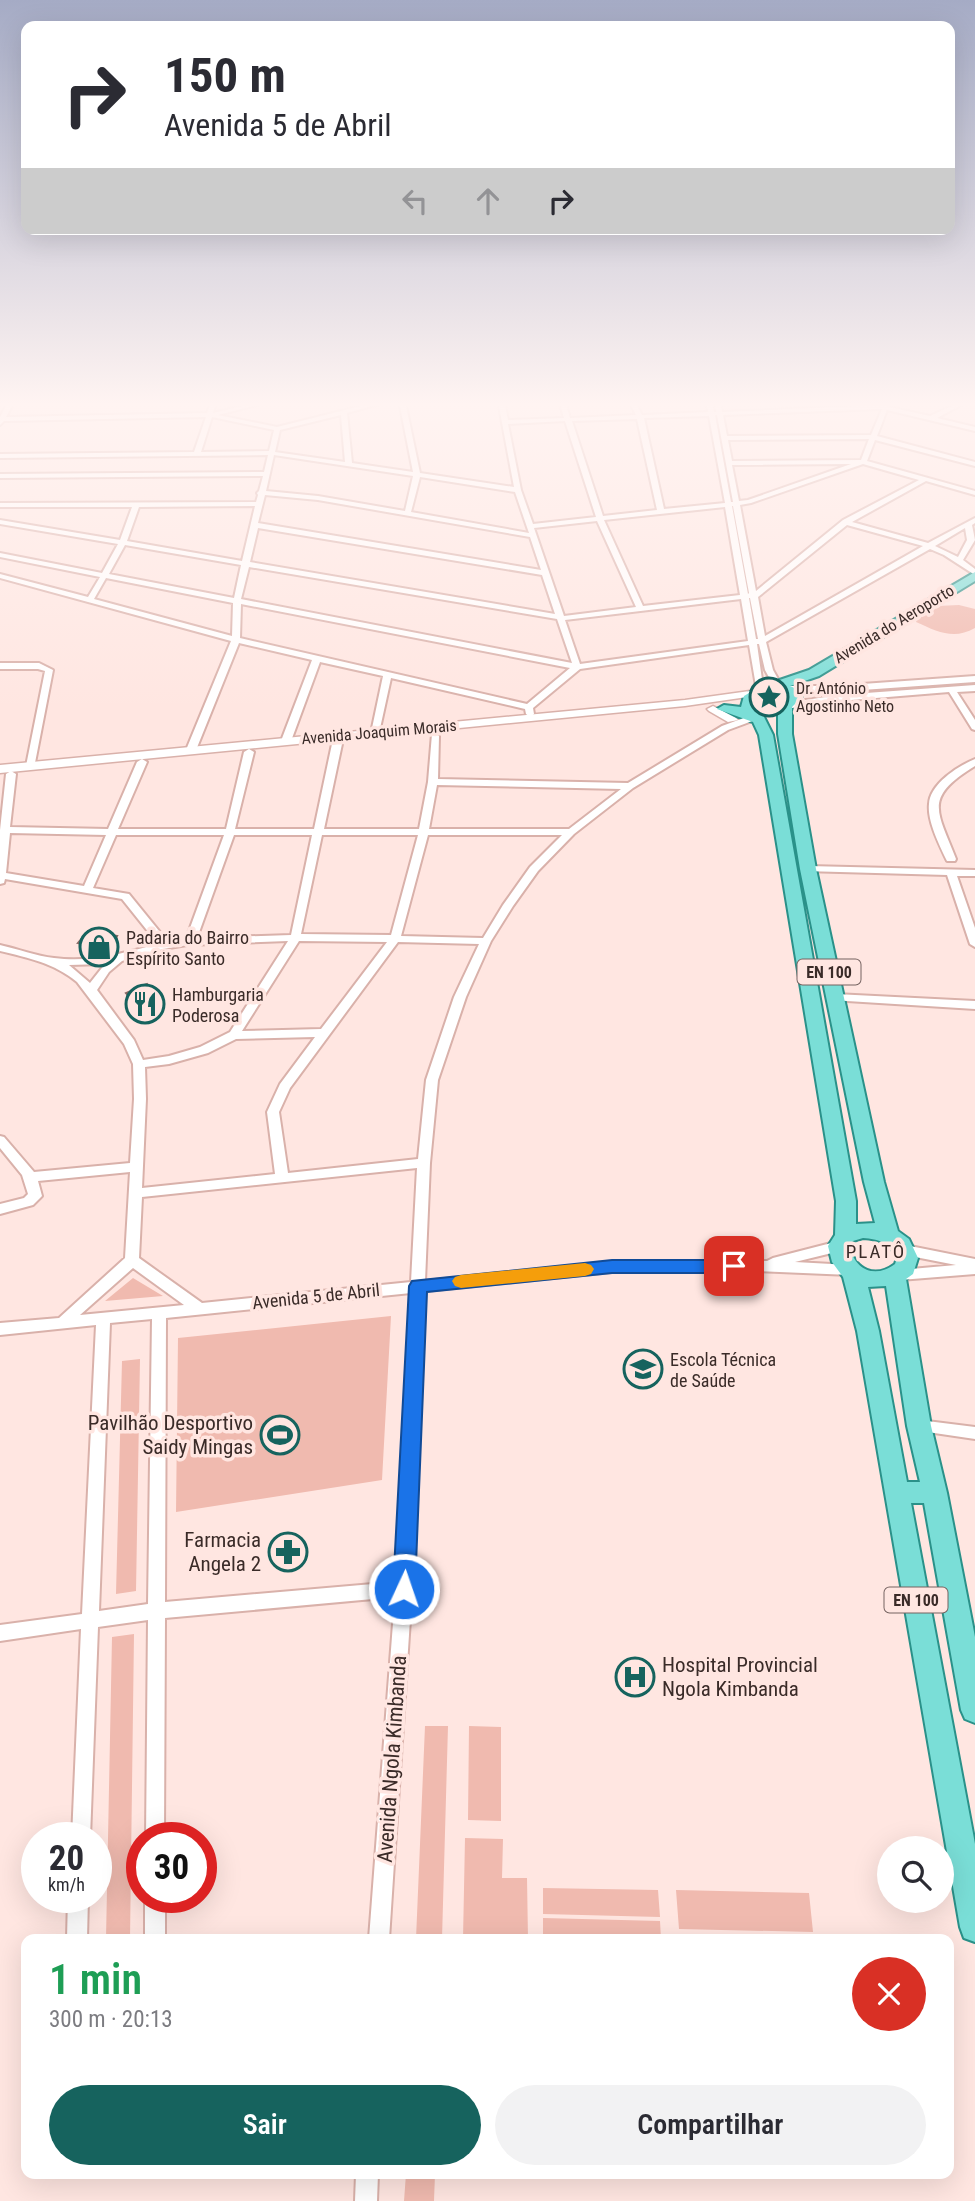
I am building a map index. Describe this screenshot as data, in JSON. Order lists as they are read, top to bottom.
{
  "streets": {
    "main road": ["Avenida do Aeroporto", "EN 100"],
    "street": ["Avenida Joaquim Morais", "Avenida 5 de Abril", "Avenida Ngola Kimbanda"]
  },
  "crossings": [
    ["Avenida Joaquim Morais", "EN 100"],
    ["Avenida Joaquim Morais", "Avenida Ngola Kimbanda"],
    ["EN 100", "Avenida 5 de Abril"],
    ["EN 100", "Avenida Ngola Kimbanda"],
    ["Avenida 5 de Abril", "Avenida Ngola Kimbanda"]
  ],
  "districts": ["PLATÔ"],
  "places": {
    "place": ["Dr. António Agostinho Neto"],
    "shop": ["Padaria do Bairro Espírito Santo"],
    "restaurant": ["Hamburgaria Poderosa"],
    "school or university": ["Escola Técnica de Saúde"],
    "sports": ["Pavilhão Desportivo Saidy Mingas"],
    "pharmacy": ["Farmacia Angela 2"],
    "hospital": ["Hospital Provincial Ngola Kimbanda"]
  },
  "page": {
    "turn": ["150 m", "Avenida 5 de Abril"],
    "speed": "20 km/h",
    "limit": "30",
    "heading": ["1 min", "300 m · 20:13"],
    "buttons": ["Sair", "Compartilhar"]
  }
}
